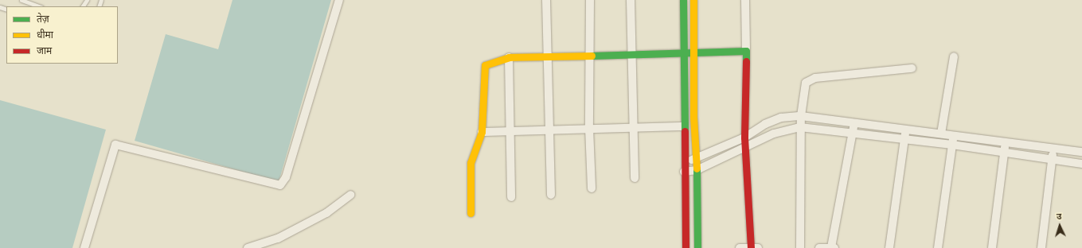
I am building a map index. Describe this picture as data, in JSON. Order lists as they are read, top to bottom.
{
  "legend": ["तेज़", "धीमा", "जाम"],
  "north": "top"
}
